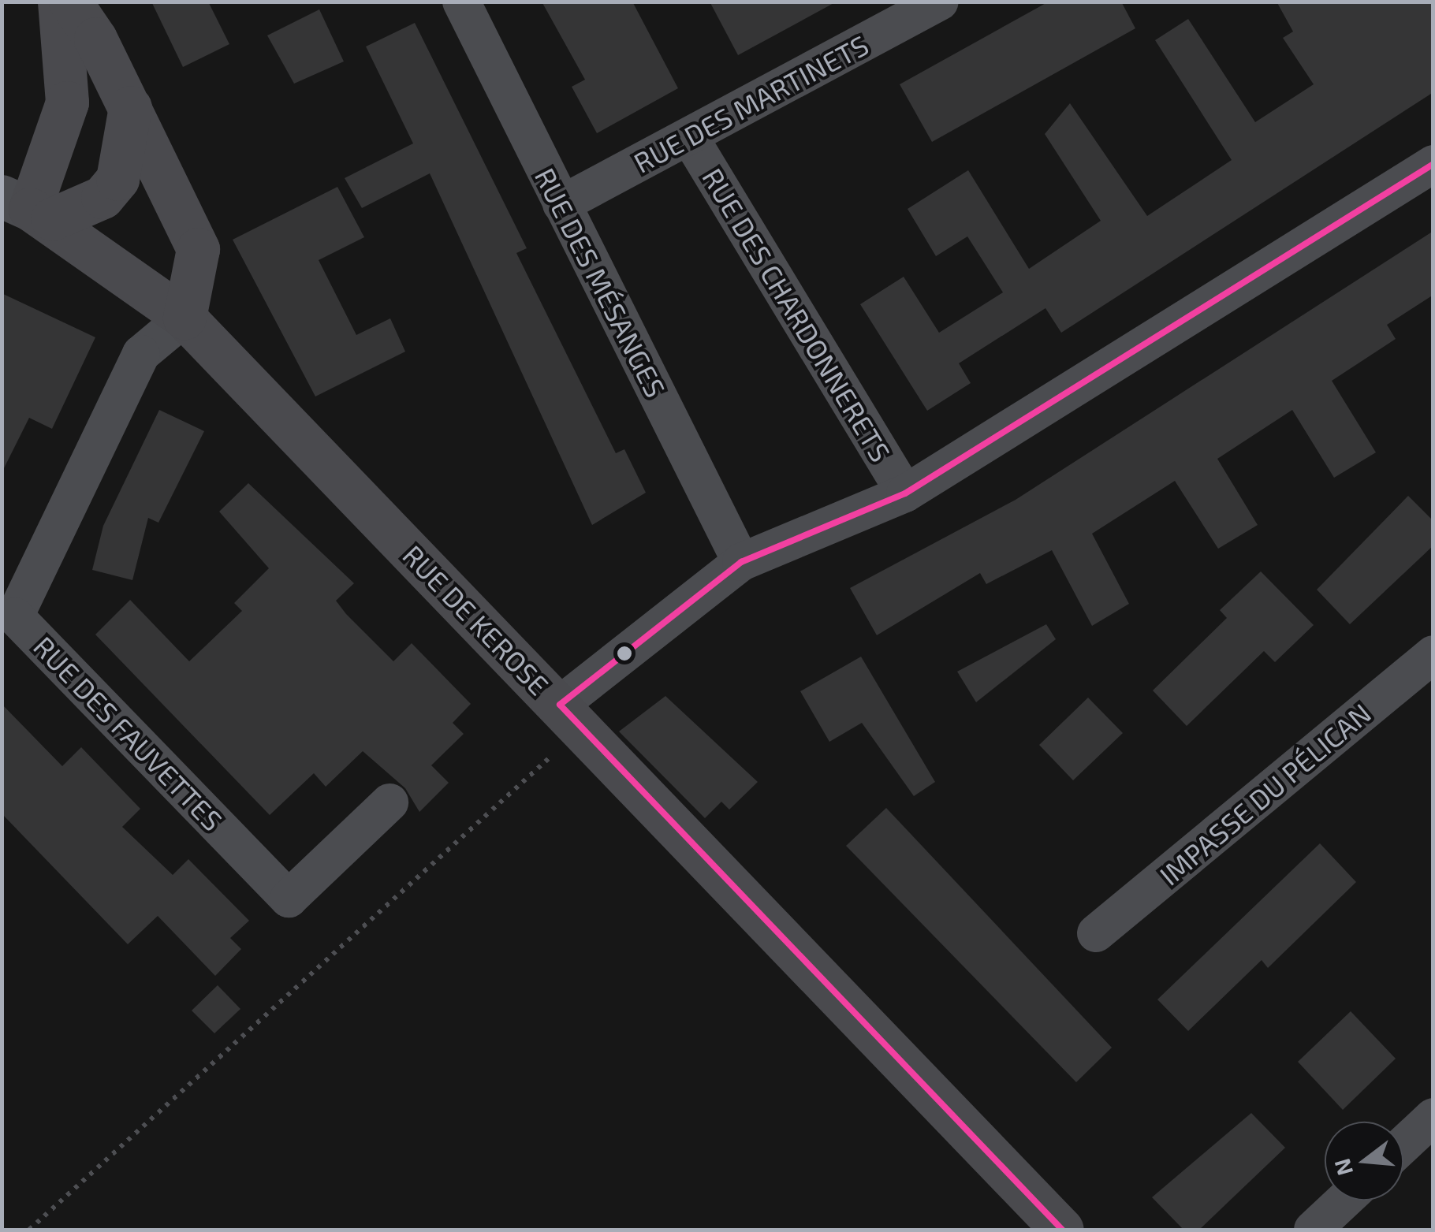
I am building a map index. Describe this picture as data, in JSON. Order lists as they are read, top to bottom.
{
  "streets": {
    "main road": ["RUE DE KEROSE"],
    "street": [
      "RUE DES MARTINETS",
      "RUE DES MÉSANGES",
      "RUE DES CHARDONNERETS",
      "RUE DES FAUVETTES",
      "IMPASSE DU PÉLICAN"
    ]
  },
  "crossings": [
    ["RUE DES MARTINETS", "RUE DES MÉSANGES"],
    ["RUE DES MARTINETS", "RUE DES CHARDONNERETS"],
    ["RUE DE KEROSE", "RUE DES FAUVETTES"]
  ],
  "north": "left"
}
